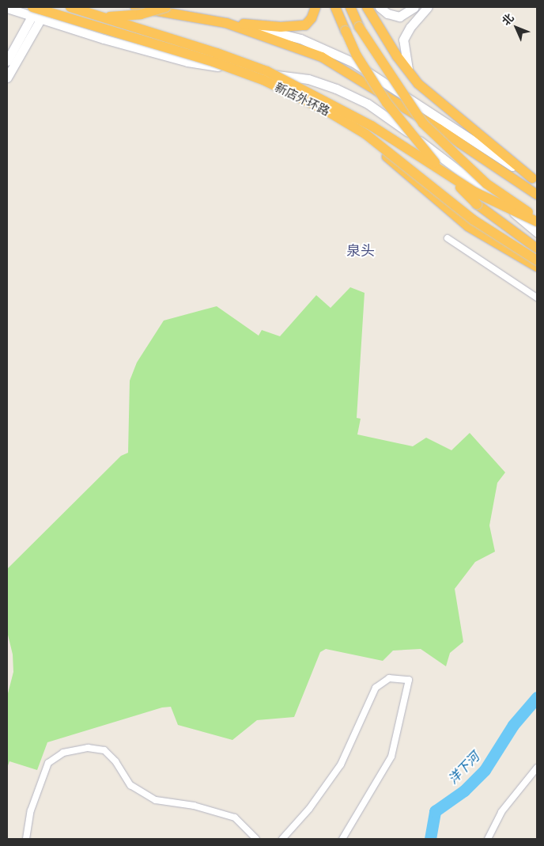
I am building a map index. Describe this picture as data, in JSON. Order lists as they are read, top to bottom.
{
  "streets": {
    "highway": ["新店外环路"]
  },
  "districts": ["泉头"],
  "water": ["洋下河"],
  "north": "top left"
}
